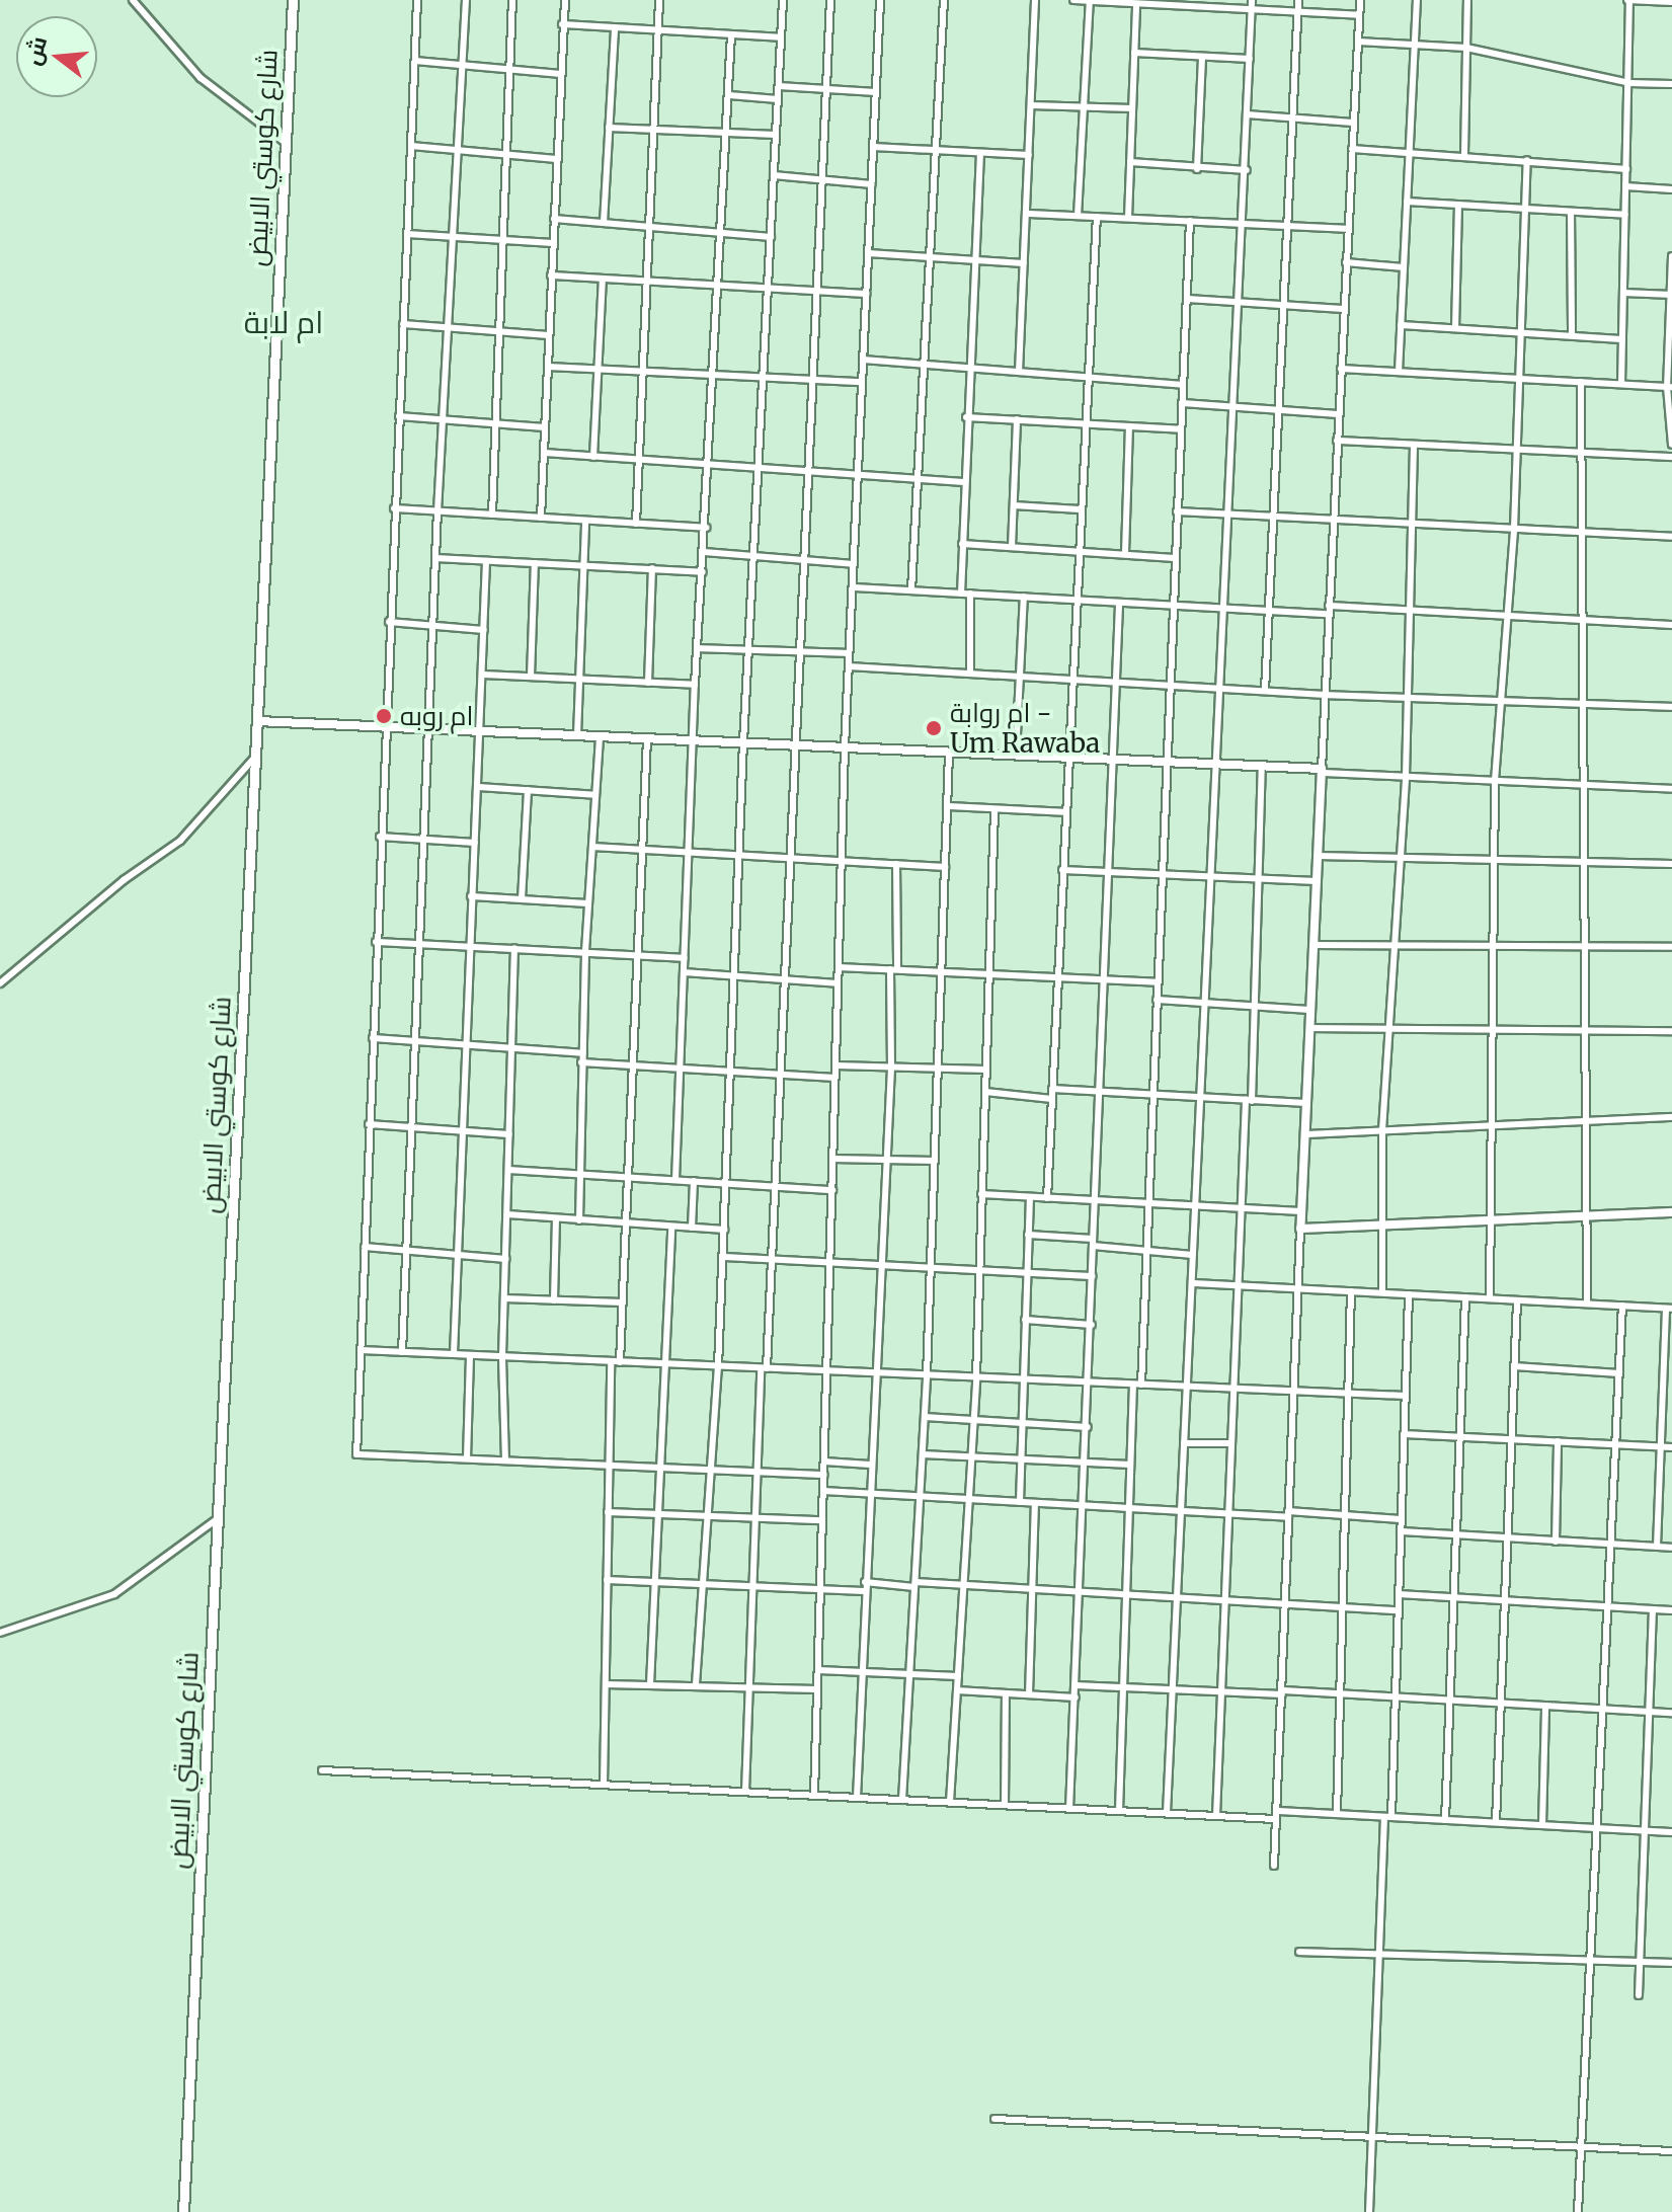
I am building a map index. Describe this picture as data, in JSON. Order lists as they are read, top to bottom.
{
  "streets": {
    "highway": ["شارع كوستي الابيض"]
  },
  "districts": ["ام لابة"],
  "places": ["ام روبه", "ام روابة - Um Rawaba"],
  "north": "left"
}
